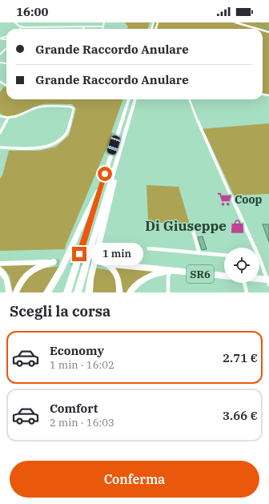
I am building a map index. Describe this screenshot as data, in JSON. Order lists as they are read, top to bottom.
{
  "streets": {
    "main road": ["SR6"]
  },
  "places": {
    "supermarket": ["Coop"],
    "shop": ["Di Giuseppe"]
  },
  "page": {
    "status": "16:00",
    "banner": ["Grande Raccordo Anulare", "Grande Raccordo Anulare"],
    "bubble": "1 min",
    "heading": "Scegli la corsa",
    "list": [
      {
        "name": "Economy",
        "note": "1 min · 16:02",
        "value": "2.71 €"
      },
      {
        "name": "Comfort",
        "note": "2 min · 16:03",
        "value": "3.66 €"
      }
    ],
    "buttons": "Conferma"
  }
}
